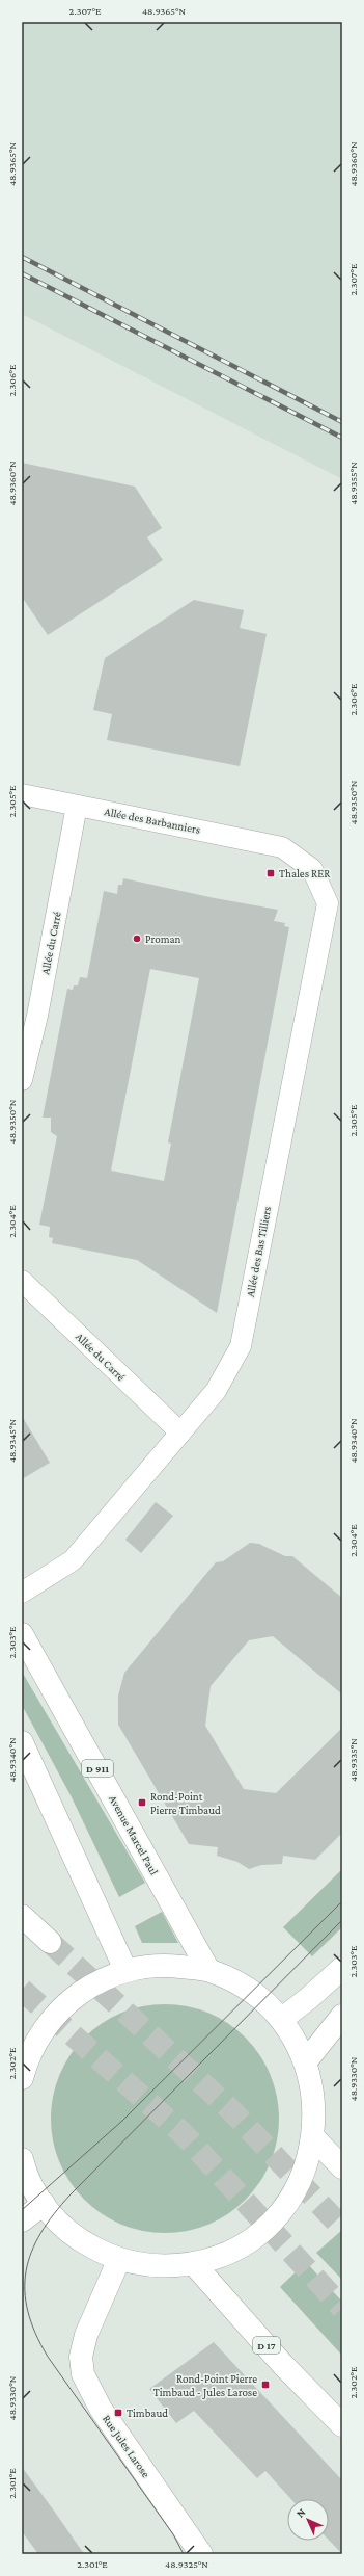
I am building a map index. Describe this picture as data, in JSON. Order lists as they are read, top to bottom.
{
  "streets": {
    "main road": [
      "D 911",
      "Avenue Marcel Paul",
      "D 17",
      "Rue Jules Larose"
    ],
    "street": ["Allée des Barbanniers", "Allée du Carré", "Allée des Bas Tilliers"]
  },
  "crossings": [
    ["Allée des Barbanniers", "Allée du Carré"],
    ["Allée des Barbanniers", "Allée des Bas Tilliers"],
    ["Allée du Carré", "Allée des Bas Tilliers"]
  ],
  "places": {
    "transit": [
      "Thales RER",
      "Rond-Point Pierre Timbaud",
      "Rond-Point Pierre Timbaud - Jules Larose",
      "Timbaud"
    ],
    "other": ["Proman"]
  },
  "north": "top left",
  "coordinates": [
    "2.307°E",
    "48.9365°N",
    "48.9360°N",
    "2.306°E",
    "48.9355°N",
    "2.305°E",
    "48.9350°N",
    "2.304°E",
    "48.9345°N",
    "48.9340°N",
    "2.303°E",
    "48.9335°N",
    "2.302°E",
    "48.9330°N",
    "2.301°E",
    "48.9325°N"
  ]
}
